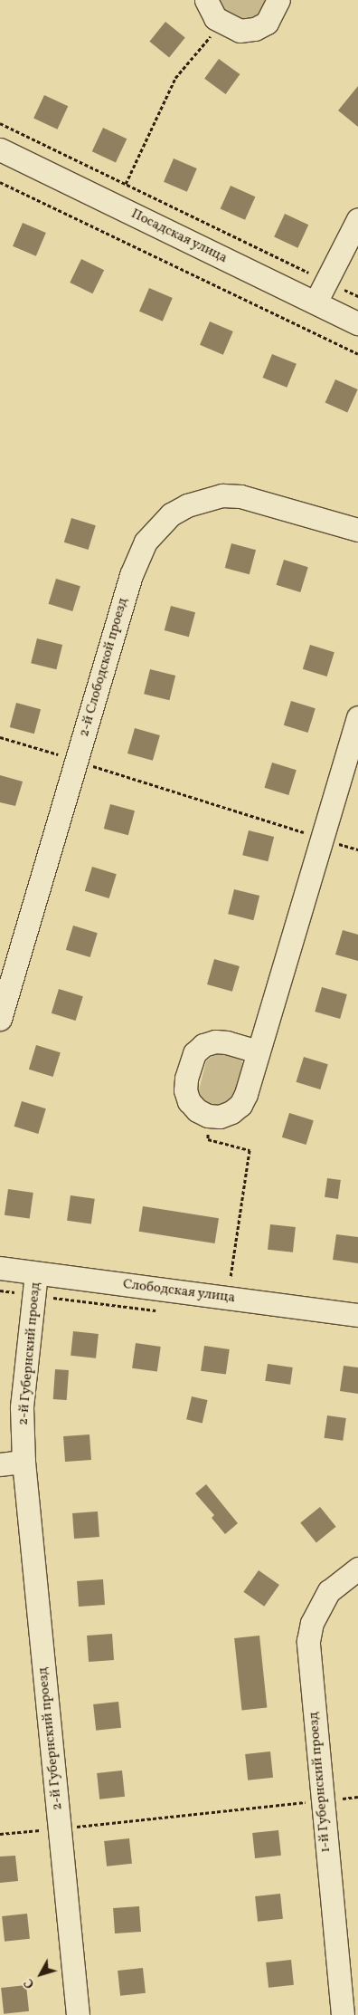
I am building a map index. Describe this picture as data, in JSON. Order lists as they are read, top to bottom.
{
  "streets": {
    "street": [
      "Посадская улица",
      "2-й Слободской проезд",
      "Слободская улица",
      "2-й Губернский проезд",
      "1-й Губернский проезд"
    ]
  },
  "crossings": [
    ["Слободская улица", "2-й Губернский проезд"]
  ],
  "north": "bottom left"
}
